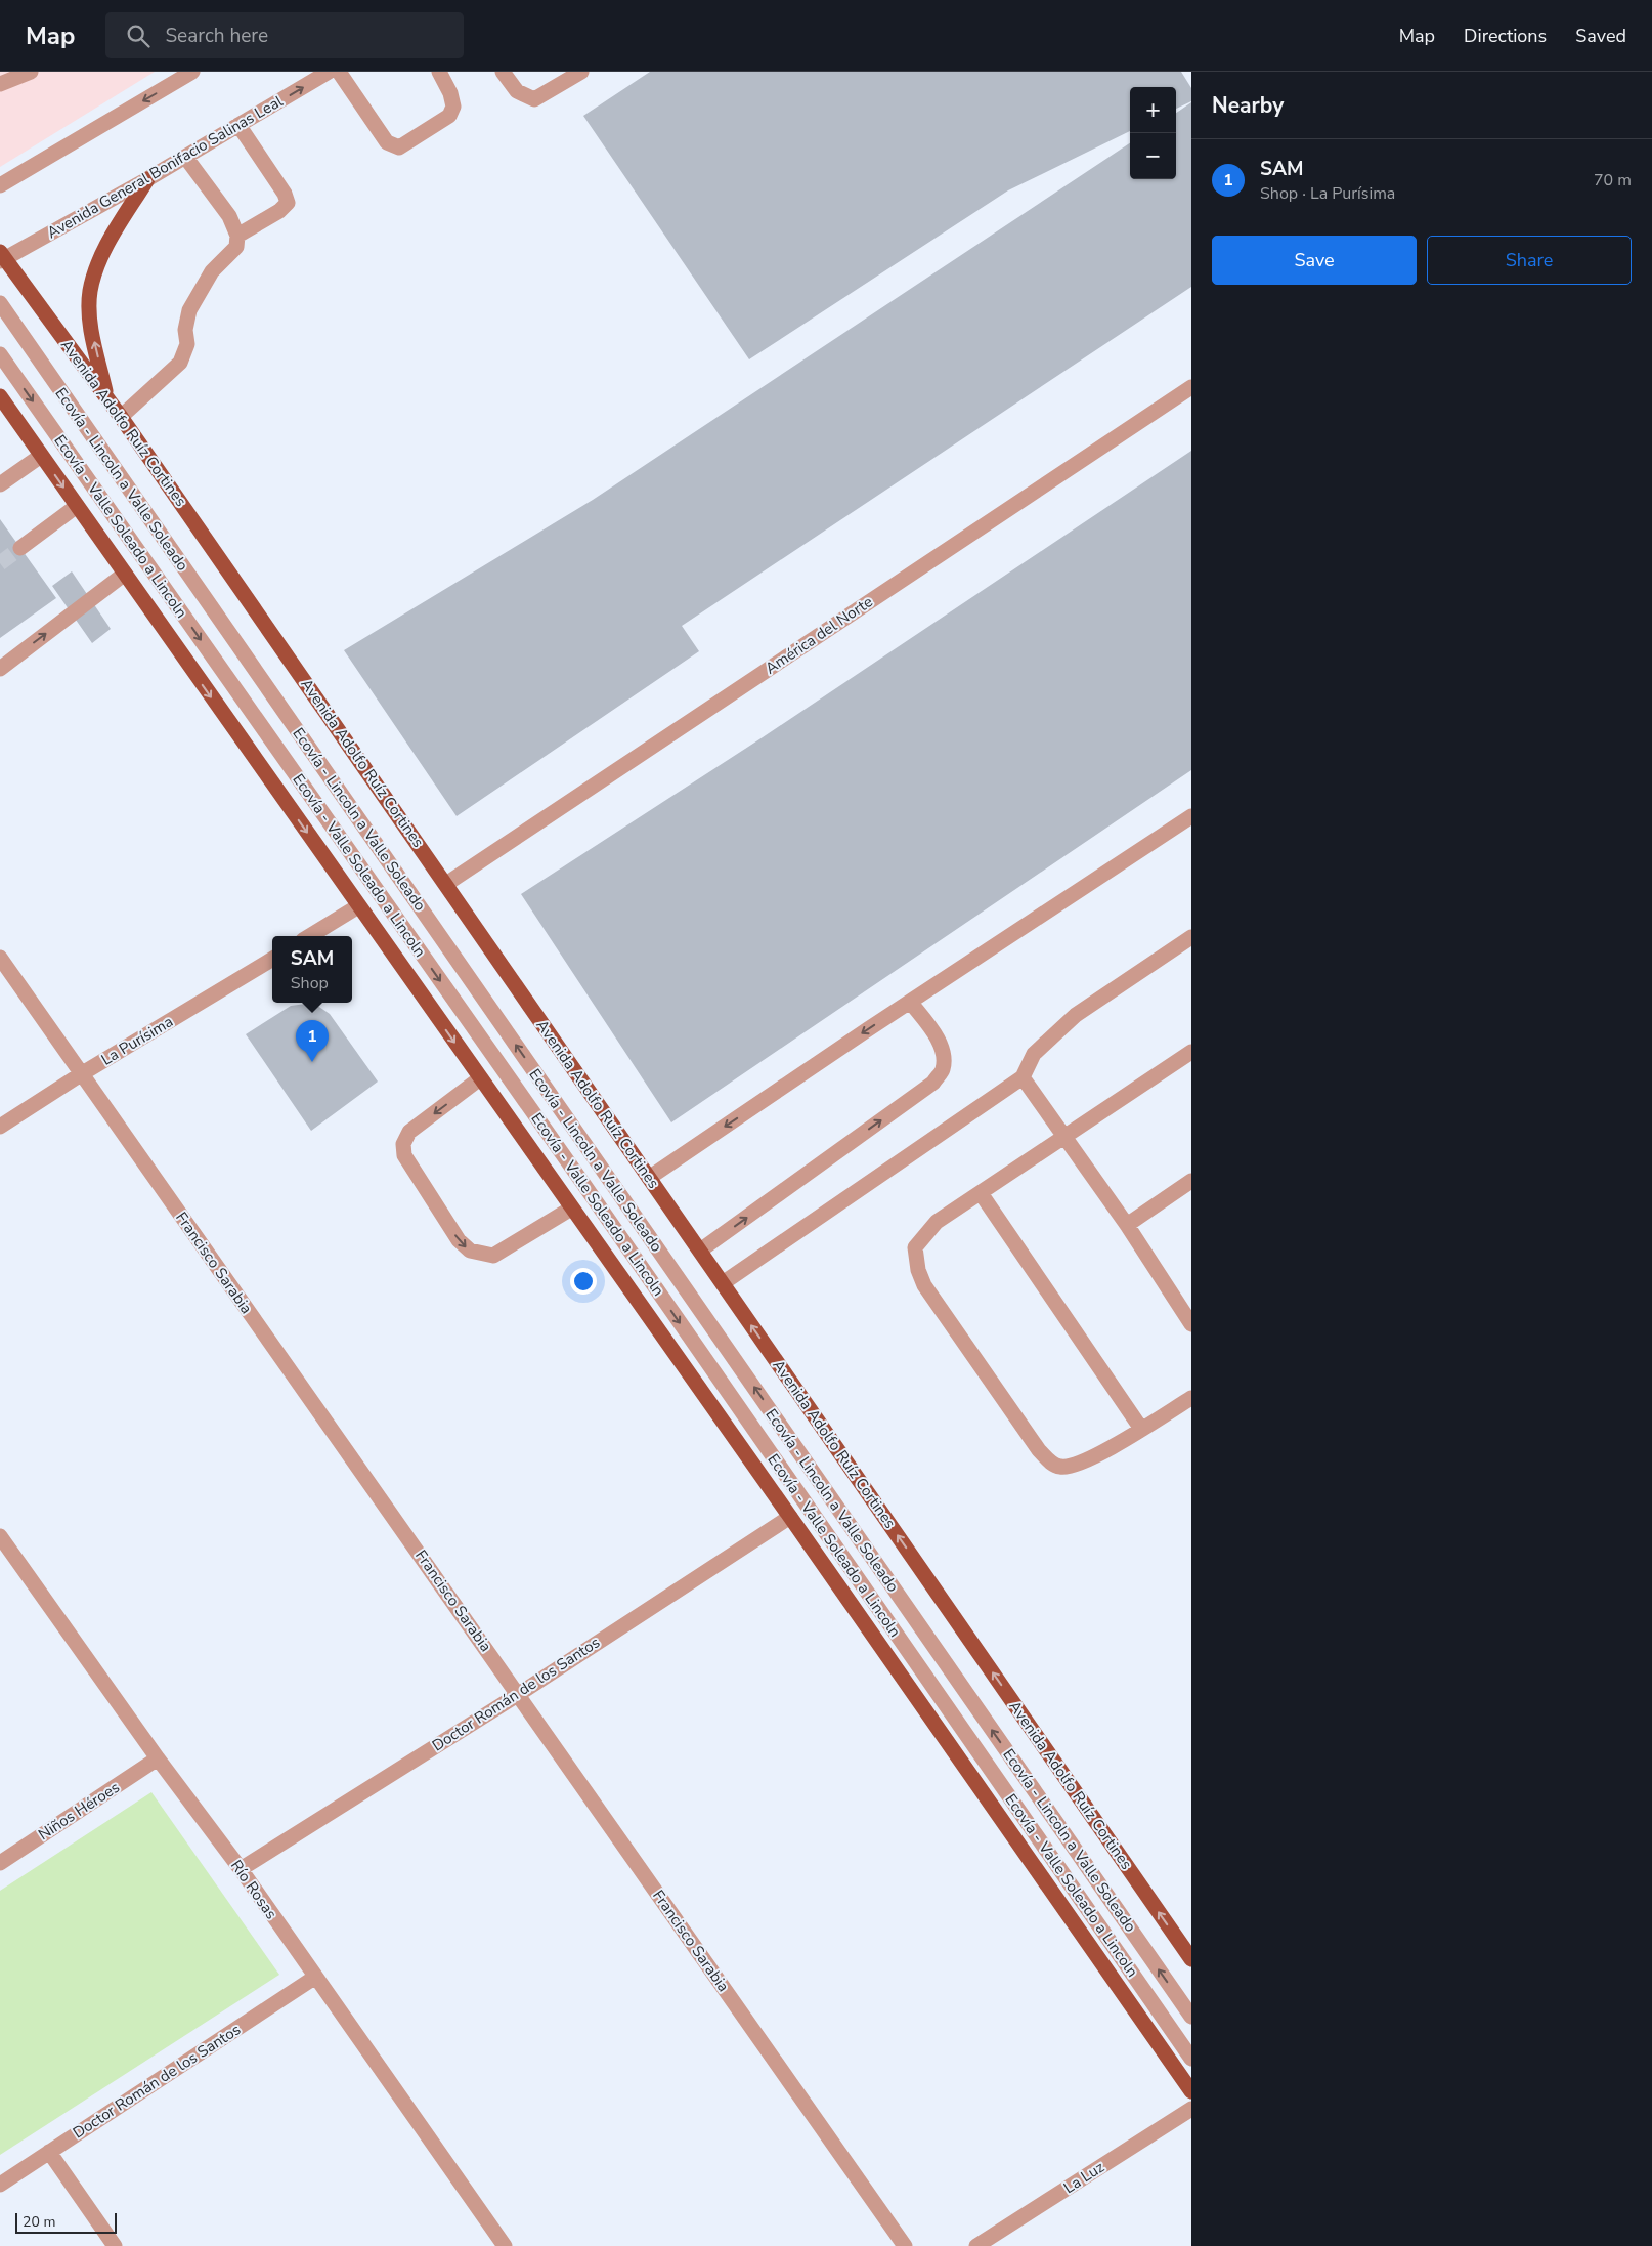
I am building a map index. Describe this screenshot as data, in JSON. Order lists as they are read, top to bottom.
{
  "streets": {
    "main road": ["Avenida Adolfo Ruíz Cortines"],
    "street": [
      "Avenida General Bonifacio Salinas Leal",
      "Ecovía - Lincoln a Valle Soleado",
      "Ecovía - Valle Soleado a Lincoln",
      "América del Norte",
      "La Purísima",
      "Francisco Sarabia",
      "Doctor Román de los Santos",
      "Niños Héroes",
      "Río Rosas",
      "La Luz"
    ]
  },
  "crossings": [
    ["Avenida General Bonifacio Salinas Leal", "Avenida Adolfo Ruíz Cortines"],
    ["Avenida Adolfo Ruíz Cortines", "América del Norte"],
    ["La Purísima", "Francisco Sarabia"],
    ["Francisco Sarabia", "Doctor Román de los Santos"],
    ["Doctor Román de los Santos", "Río Rosas"],
    ["Niños Héroes", "Río Rosas"]
  ],
  "one_way": ["Ecovía - Lincoln a Valle Soleado", "Ecovía - Valle Soleado a Lincoln"],
  "scale_bar": "20 m",
  "page": {
    "header": "Map",
    "search": "Search here",
    "nav": ["Map", "Directions", "Saved"],
    "heading": "Nearby",
    "map_buttons": ["+", "−"],
    "list": [
      {
        "mark": "1",
        "name": "SAM",
        "note": "Shop · La Purísima",
        "value": "70 m"
      }
    ],
    "buttons": ["Save", "Share"],
    "popup": ["SAM", "Shop"],
    "pins": "1",
    "scale": "20 m"
  }
}
